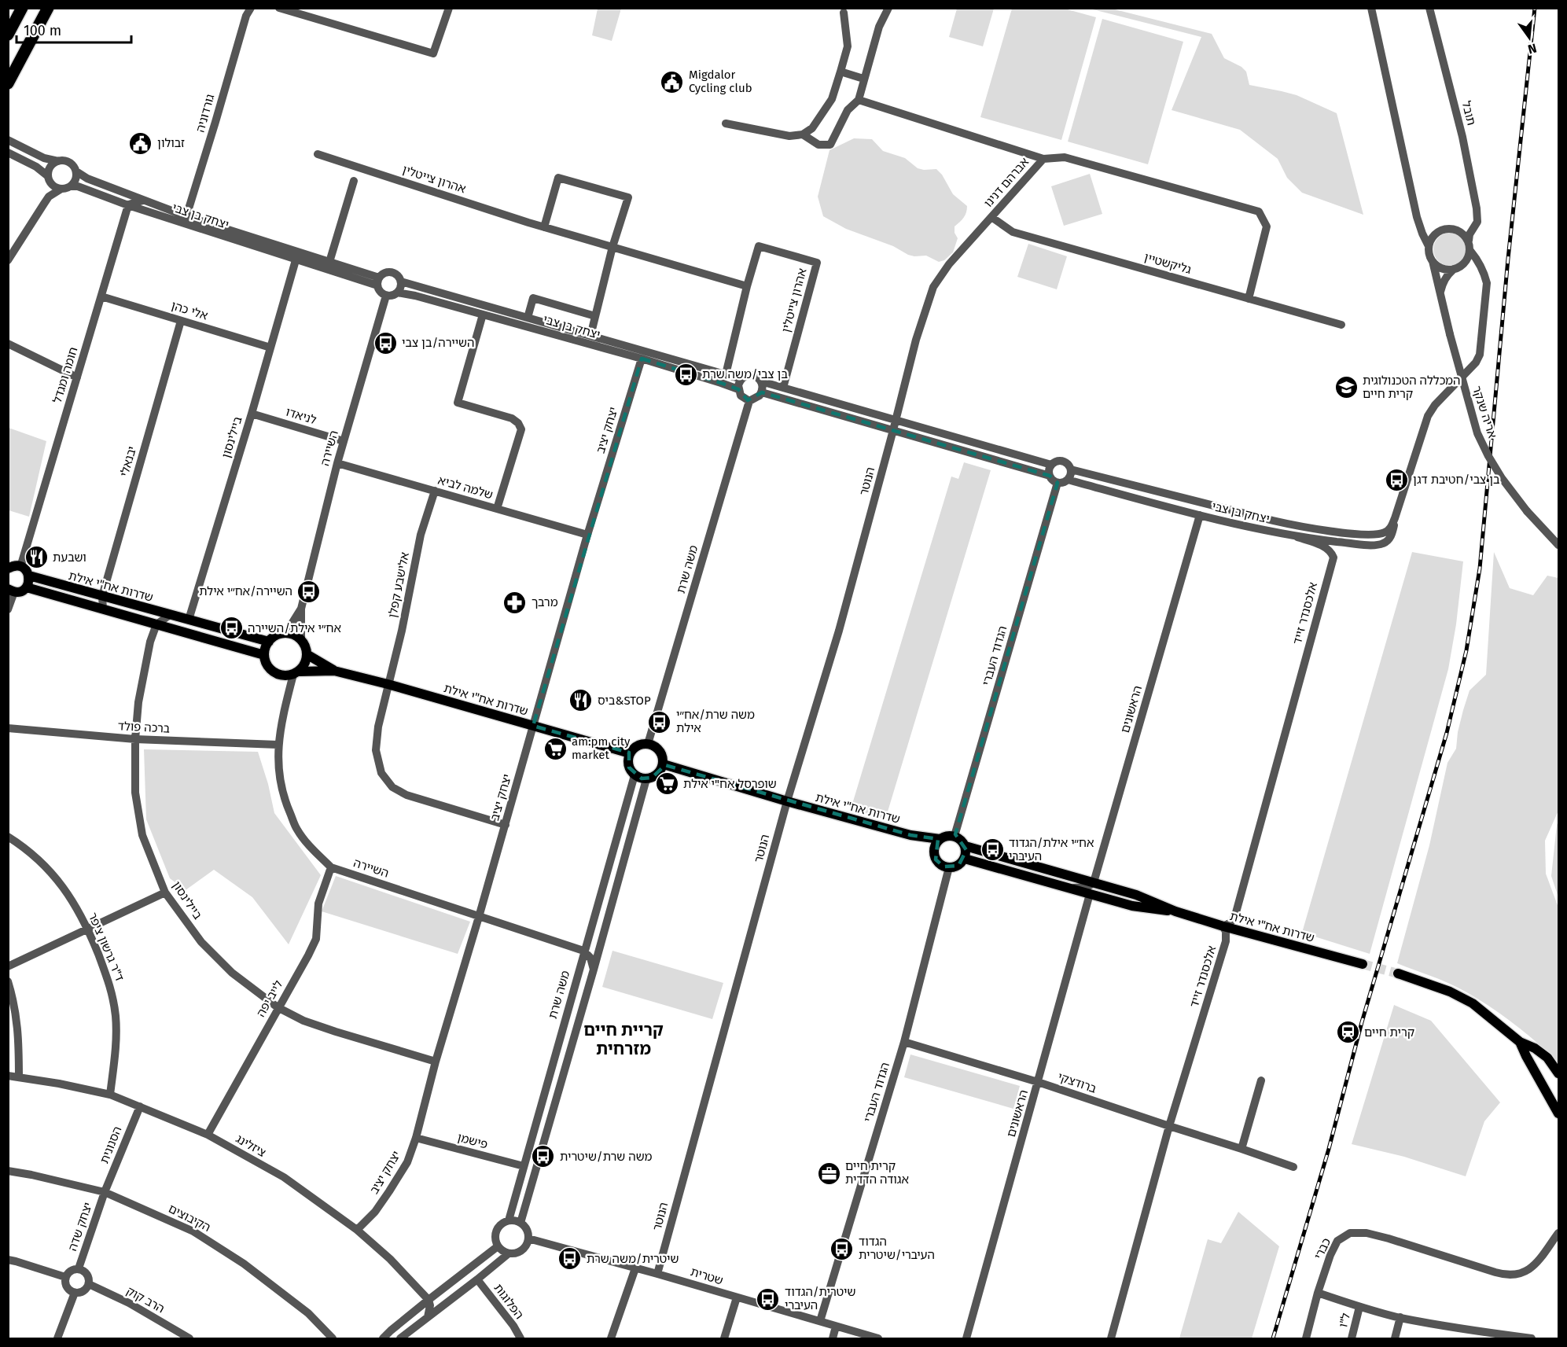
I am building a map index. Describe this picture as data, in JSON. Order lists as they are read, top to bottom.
{
  "streets": {
    "main road": ["שדרות אח\"י אילת"],
    "street": [
      "גורדוניה",
      "תובל",
      "אהרון צייטלין",
      "אברהם דנינו",
      "יצחק בן צבי",
      "גליקשטיין",
      "אלי כהן",
      "חומה ומגדל",
      "אריה שנקר",
      "לניאדו",
      "יצחק יציב",
      "ביילינסון",
      "השיירה",
      "יבנאלי",
      "הנוטר",
      "שלמה לביא",
      "משה שרת",
      "אלישבע קפלן",
      "אלכסנדר זייד",
      "הגדוד העברי",
      "הראשונים",
      "ברכה פולד",
      "ד\"ר גרשון ציפר",
      "לייב יפה",
      "ברודצקי",
      "פישמן",
      "הסנונית",
      "ציזלינג",
      "הקיבוצים",
      "יצחק שדה",
      "כברי",
      "שטרית",
      "הרב קוק",
      "הפלוגות",
      "ל\"ו"
    ]
  },
  "crossings": [
    ["גורדוניה", "יצחק בן צבי"],
    ["תובל", "יצחק בן צבי"],
    ["תובל", "אריה שנקר"],
    ["אהרון צייטלין", "יצחק בן צבי"],
    ["אברהם דנינו", "גליקשטיין"],
    ["אברהם דנינו", "הנוטר"],
    ["יצחק בן צבי", "חומה ומגדל"],
    ["יצחק בן צבי", "אריה שנקר"],
    ["יצחק בן צבי", "יצחק יציב"],
    ["יצחק בן צבי", "ביילינסון"],
    ["יצחק בן צבי", "השיירה"],
    ["יצחק בן צבי", "משה שרת"],
    ["יצחק בן צבי", "אלכסנדר זייד"],
    ["יצחק בן צבי", "הגדוד העברי"],
    ["יצחק בן צבי", "הראשונים"],
    ["אלי כהן", "חומה ומגדל"],
    ["אלי כהן", "ביילינסון"],
    ["אלי כהן", "יבנאלי"],
    ["לניאדו", "ביילינסון"],
    ["לניאדו", "השיירה"],
    ["יצחק יציב", "ביילינסון"],
    ["יצחק יציב", "השיירה"],
    ["יצחק יציב", "שלמה לביא"],
    ["יצחק יציב", "אלישבע קפלן"],
    ["יצחק יציב", "שדרות אח\"י אילת"],
    ["יצחק יציב", "פישמן"],
    ["יצחק יציב", "ציזלינג"],
    ["ביילינסון", "שדרות אח\"י אילת"],
    ["ביילינסון", "ברכה פולד"],
    ["ביילינסון", "לייב יפה"],
    ["השיירה", "שלמה לביא"],
    ["השיירה", "משה שרת"],
    ["השיירה", "שדרות אח\"י אילת"],
    ["השיירה", "ברכה פולד"],
    ["השיירה", "לייב יפה"],
    ["יבנאלי", "שדרות אח\"י אילת"],
    ["הנוטר", "שדרות אח\"י אילת"],
    ["הנוטר", "שטרית"],
    ["שלמה לביא", "אלישבע קפלן"],
    ["משה שרת", "שדרות אח\"י אילת"],
    ["משה שרת", "פישמן"],
    ["משה שרת", "שטרית"],
    ["אלישבע קפלן", "שדרות אח\"י אילת"],
    ["שדרות אח\"י אילת", "אלכסנדר זייד"],
    ["שדרות אח\"י אילת", "הגדוד העברי"],
    ["שדרות אח\"י אילת", "הראשונים"],
    ["אלכסנדר זייד", "ברודצקי"],
    ["הגדוד העברי", "ברודצקי"],
    ["הגדוד העברי", "שטרית"],
    ["הראשונים", "ברודצקי"],
    ["ד\"ר גרשון ציפר", "ציזלינג"],
    ["לייב יפה", "ציזלינג"],
    ["הסנונית", "ציזלינג"],
    ["הסנונית", "הקיבוצים"],
    ["הסנונית", "יצחק שדה"],
    ["הקיבוצים", "יצחק שדה"],
    ["יצחק שדה", "הרב קוק"]
  ],
  "districts": ["קריית חיים מזרחית"],
  "places": {
    "public building": ["Migdalor Cycling club", "זבולון"],
    "bus stop": [
      "השיירה/בן צבי",
      "בן צבי/משה שרת",
      "בן צבי/חטיבת דגן",
      "השיירה/אח״י אילת",
      "אח״י אילת/השיירה",
      "משה שרת/אח״י אילת",
      "אח״י אילת/הגדוד העיברי",
      "משה שרת/שיטרית",
      "הגדוד העיברי/שיטרית",
      "שיטרית/משה שרת",
      "שיטרית/הגדוד העיברי"
    ],
    "school or university": ["המכללה הטכנולוגית קרית חיים"],
    "restaurant": ["ושבעת", "ביס&STOP"],
    "pharmacy": ["מרבך"],
    "supermarket": ["am:pm city market", "שופרסל אח\"י אילת"],
    "station": ["קרית חיים"],
    "office": ["קרית חיים אגודה הדדית"]
  },
  "scale_bar": "100 m",
  "north": "bottom"
}
